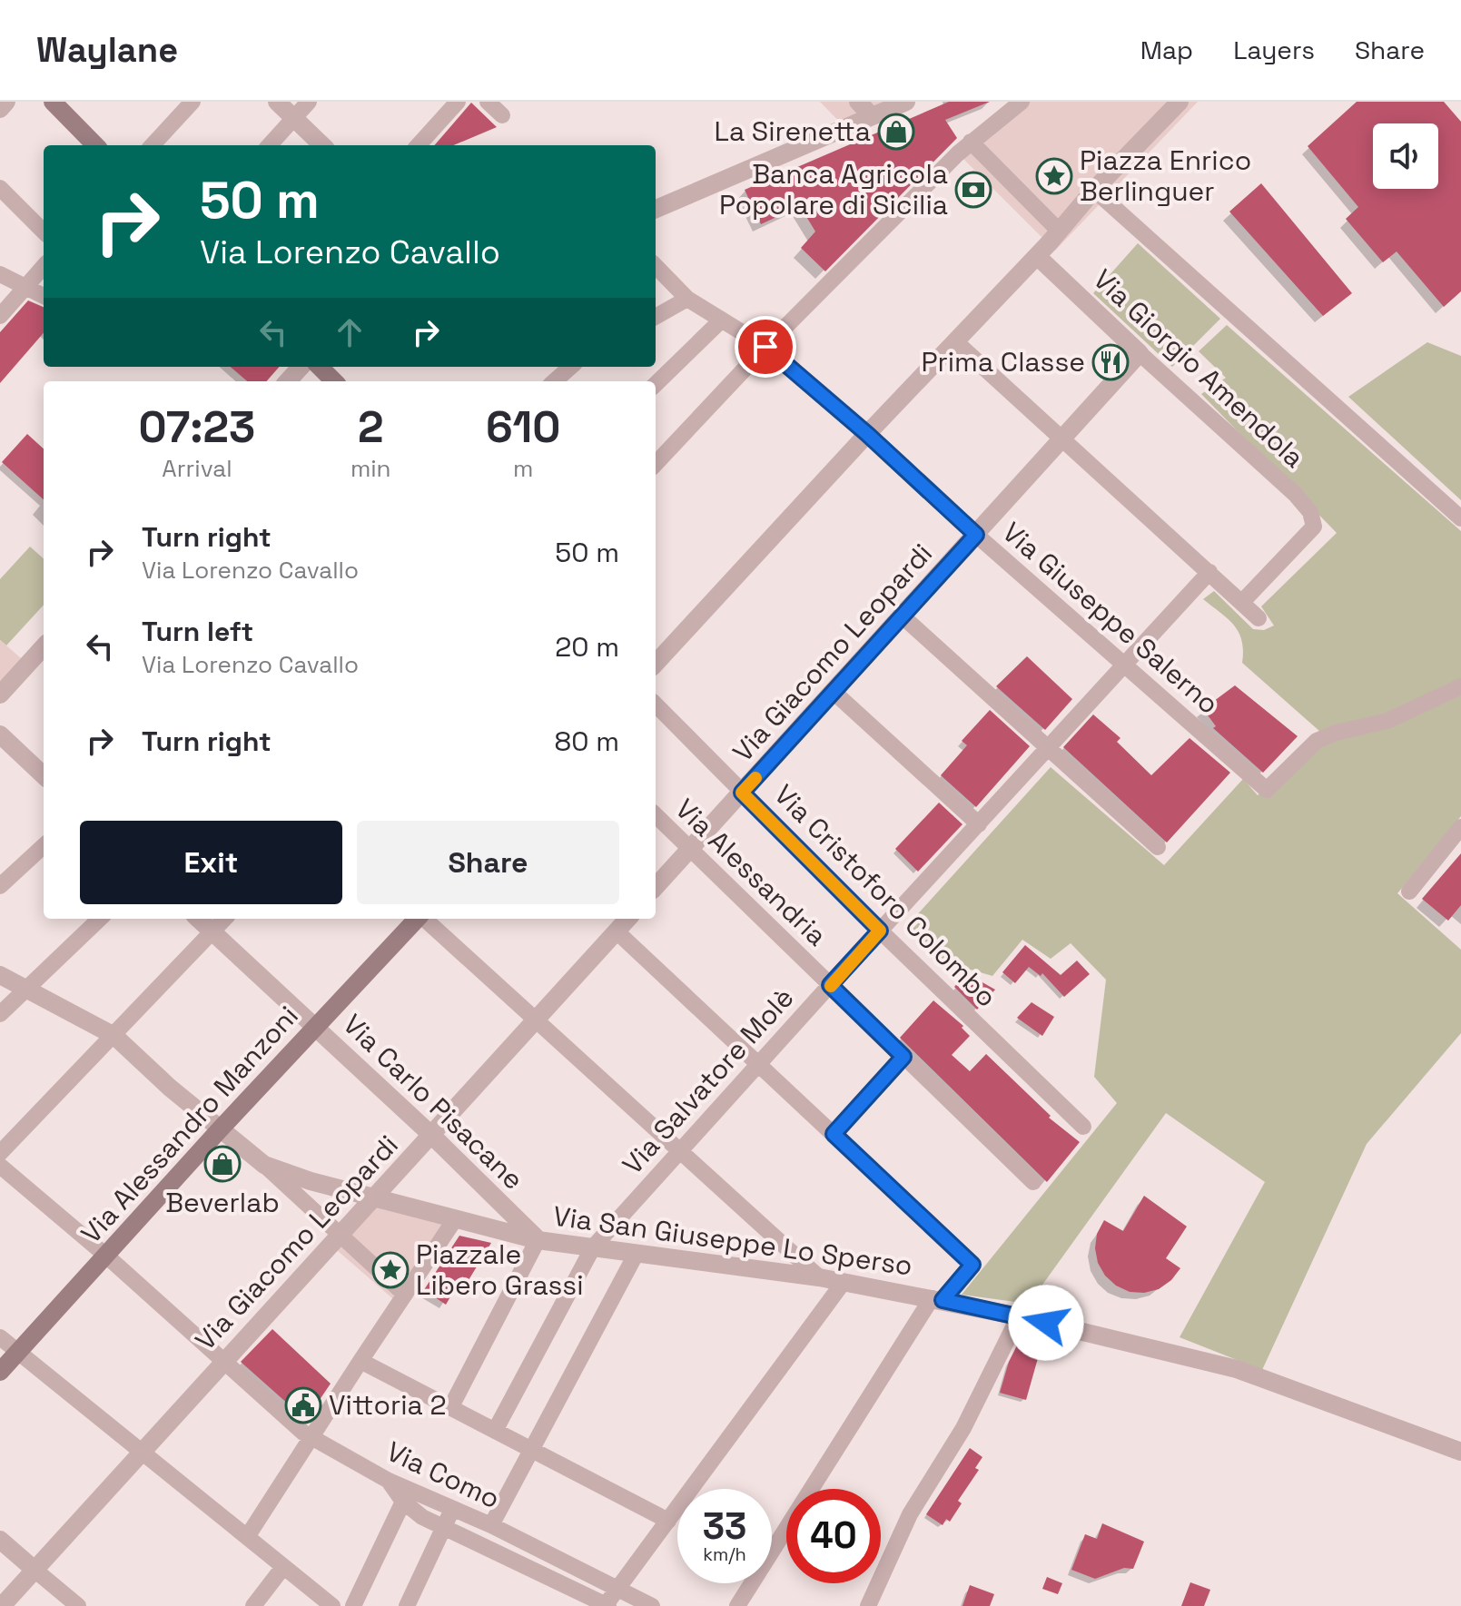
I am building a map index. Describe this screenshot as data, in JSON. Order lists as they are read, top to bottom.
{
  "streets": {
    "main road": ["Via Alessandro Manzoni"],
    "street": [
      "Via Giorgio Amendola",
      "Via Giuseppe Salerno",
      "Via Giacomo Leopardi",
      "Via Alessandria",
      "Via Cristoforo Colombo",
      "Via Salvatore Molè",
      "Via Carlo Pisacane",
      "Via San Giuseppe Lo Sperso",
      "Via Como"
    ]
  },
  "crossings": [
    ["Via Giorgio Amendola", "Via Giacomo Leopardi"],
    ["Via Giuseppe Salerno", "Via Giacomo Leopardi"],
    ["Via Giuseppe Salerno", "Via Salvatore Molè"],
    ["Via Giacomo Leopardi", "Via Alessandria"],
    ["Via Giacomo Leopardi", "Via Cristoforo Colombo"],
    ["Via Giacomo Leopardi", "Via Carlo Pisacane"],
    ["Via Giacomo Leopardi", "Via San Giuseppe Lo Sperso"],
    ["Via Giacomo Leopardi", "Via Como"],
    ["Via Alessandria", "Via Salvatore Molè"],
    ["Via Cristoforo Colombo", "Via Salvatore Molè"],
    ["Via Salvatore Molè", "Via San Giuseppe Lo Sperso"],
    ["Via Carlo Pisacane", "Via Alessandro Manzoni"],
    ["Via Carlo Pisacane", "Via San Giuseppe Lo Sperso"],
    ["Via Alessandro Manzoni", "Via Como"]
  ],
  "places": {
    "shop": ["La Sirenetta", "Beverlab"],
    "place": ["Piazza Enrico Berlinguer", "Piazzale Libero Grassi"],
    "bank": ["Banca Agricola Popolare di Sicilia"],
    "restaurant": ["Prima Classe"],
    "public building": ["Vittoria 2"]
  },
  "page": {
    "header": "Waylane",
    "nav": ["Map", "Layers", "Share"],
    "turn": ["50 m", "Via Lorenzo Cavallo"],
    "eta": [
      "07:23",
      "Arrival",
      "2",
      "min",
      "610",
      "m"
    ],
    "list": [
      {
        "name": "Turn right",
        "note": "Via Lorenzo Cavallo",
        "value": "50 m"
      },
      {
        "name": "Turn left",
        "note": "Via Lorenzo Cavallo",
        "value": "20 m"
      },
      {
        "name": "Turn right",
        "value": "80 m"
      }
    ],
    "buttons": ["Exit", "Share"],
    "speed": "33 km/h",
    "limit": "40"
  }
}
